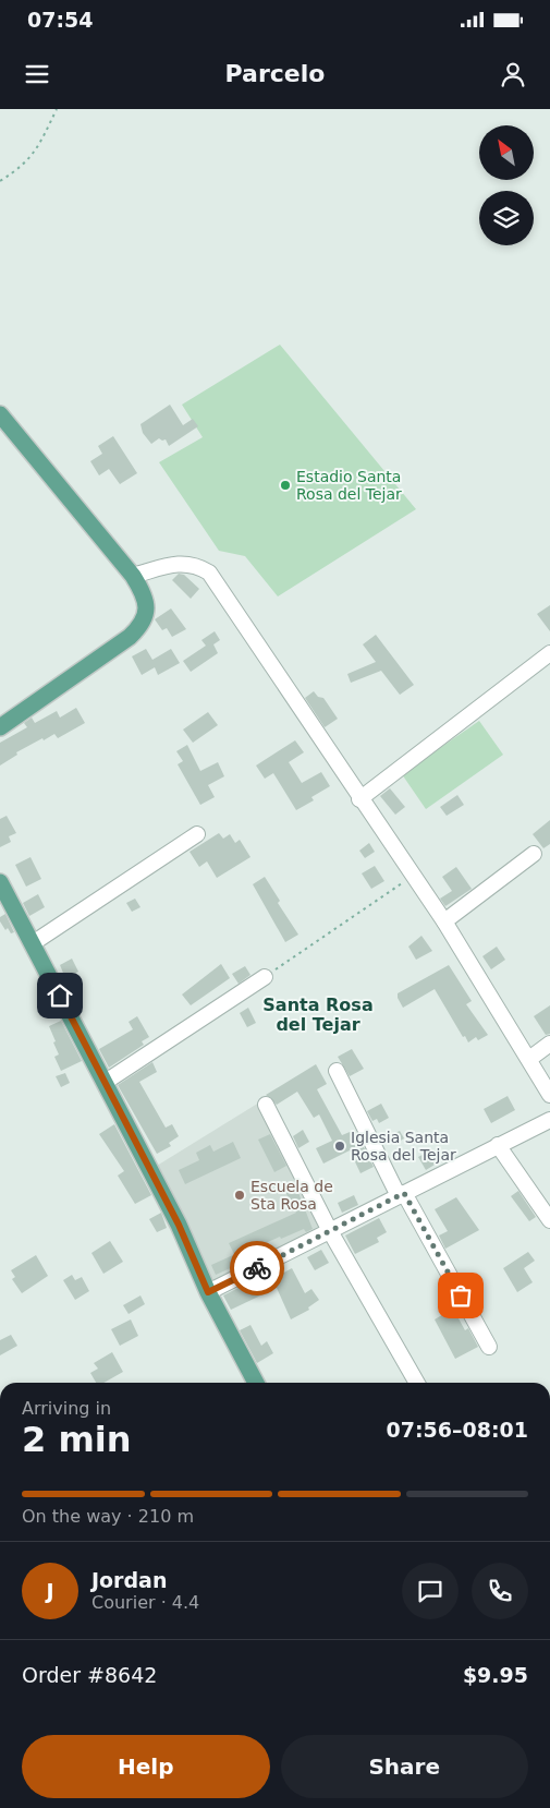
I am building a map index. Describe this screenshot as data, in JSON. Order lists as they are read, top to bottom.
{
  "districts": ["Santa Rosa del Tejar"],
  "places": ["Estadio Santa Rosa del Tejar", "Iglesia Santa Rosa del Tejar", "Escuela de Sta Rosa"],
  "north": "top left",
  "page": {
    "status": "07:54",
    "header": "Parcelo",
    "heading": ["2 min", "Arriving in", "07:56–08:01"],
    "panel": [
      "Jordan",
      "Courier · 4.4",
      "Order #8642",
      "$9.95"
    ],
    "bar": "On the way · 210 m",
    "round": "J",
    "buttons": ["Help", "Share"]
  }
}
